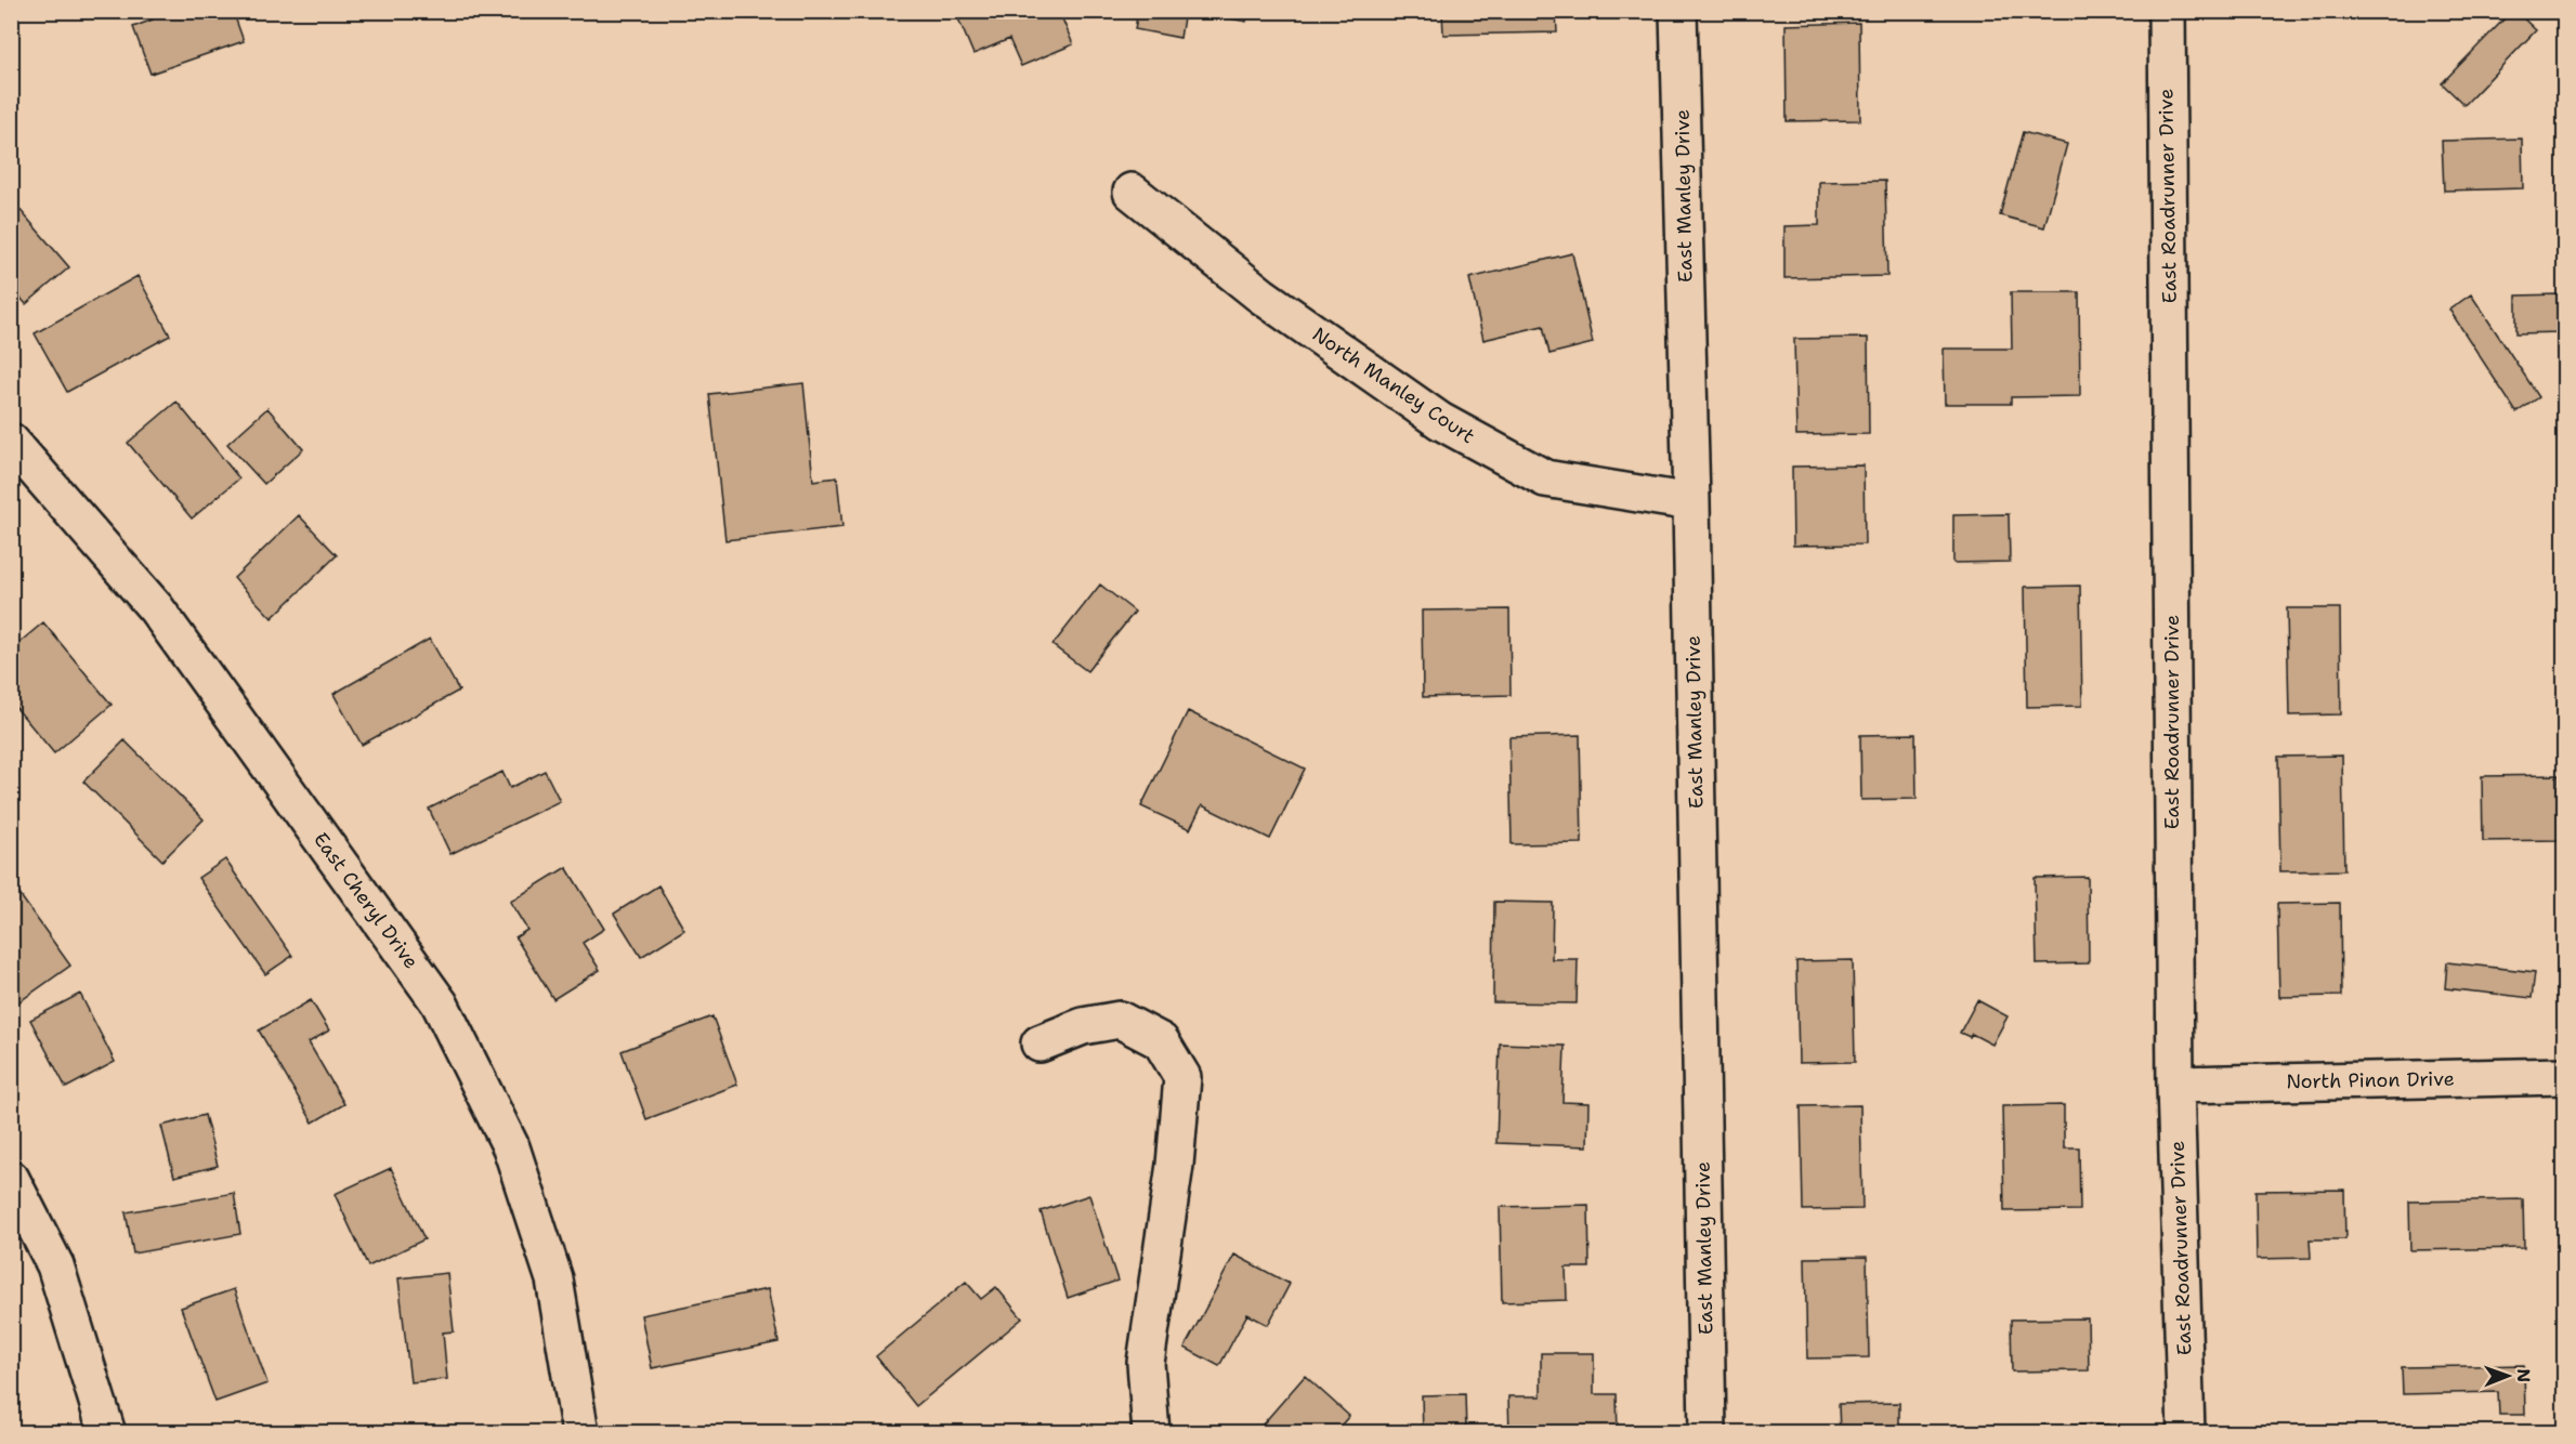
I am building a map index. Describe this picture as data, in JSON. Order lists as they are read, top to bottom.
{
  "streets": {
    "street": [
      "East Manley Drive",
      "East Roadrunner Drive",
      "North Manley Court",
      "East Cheryl Drive",
      "North Pinon Drive"
    ]
  },
  "crossings": [
    ["East Manley Drive", "North Manley Court"],
    ["East Roadrunner Drive", "North Pinon Drive"]
  ],
  "north": "right"
}
